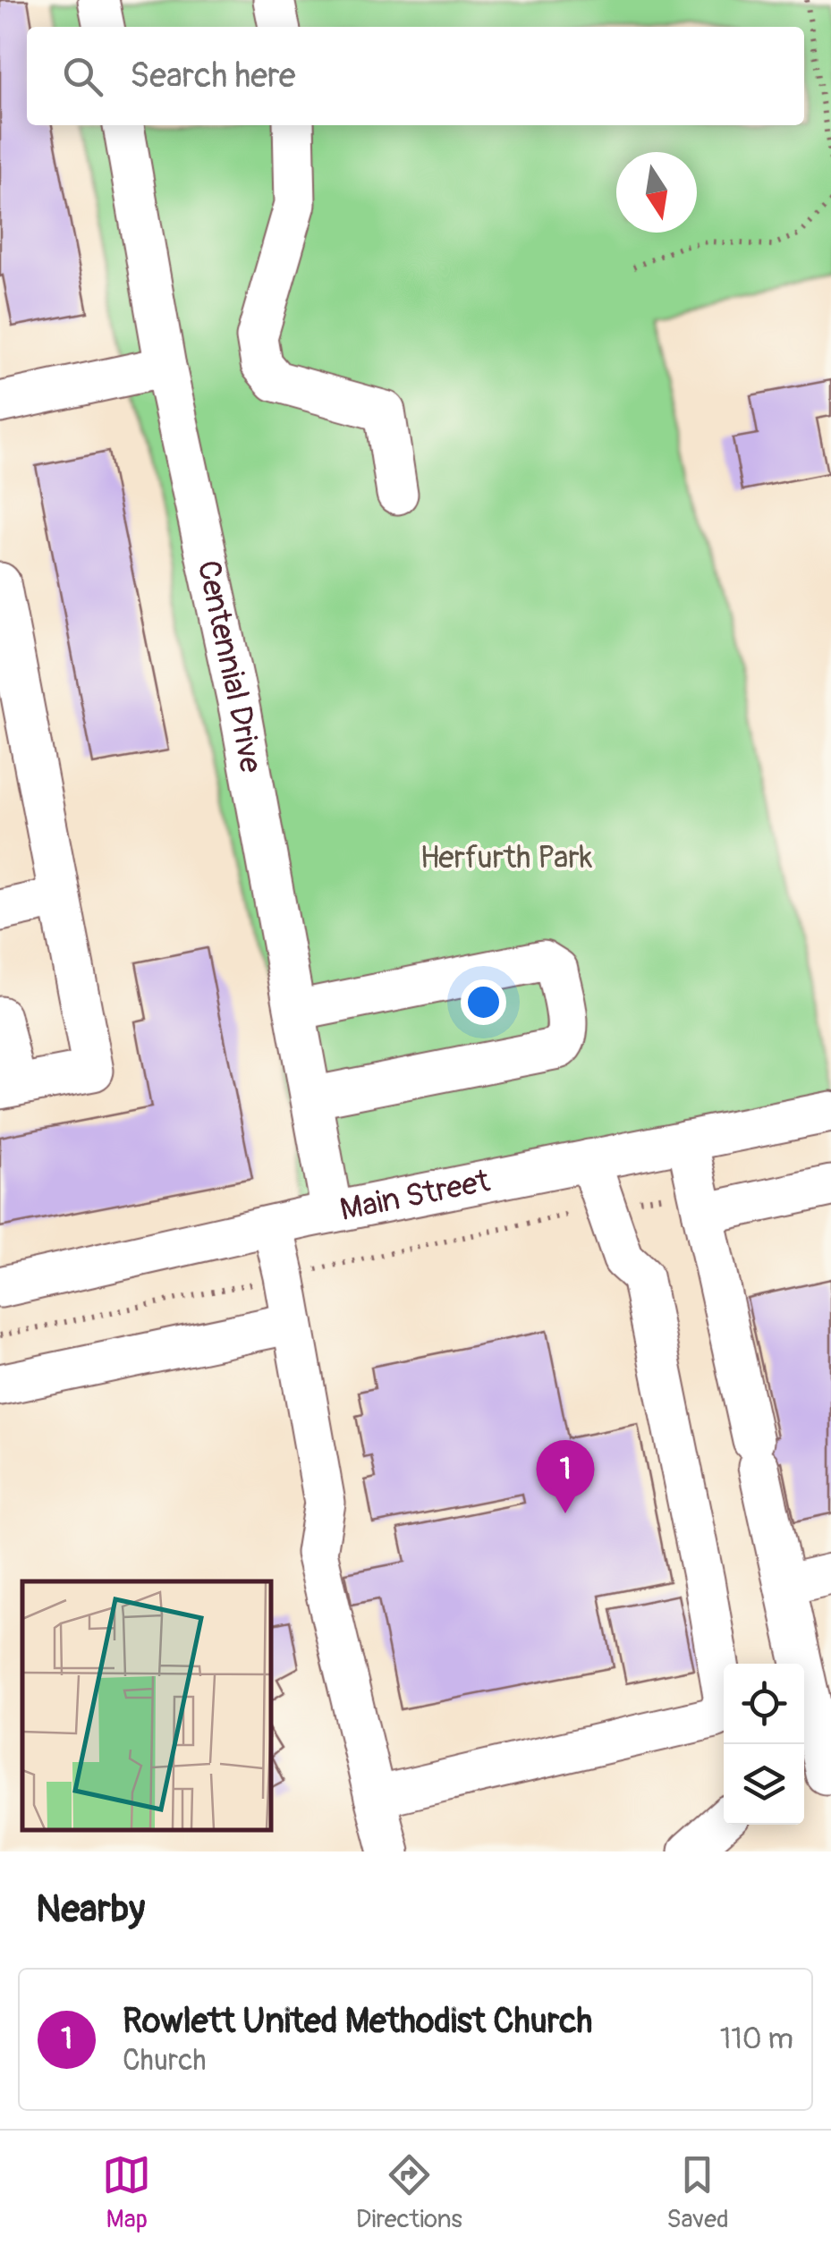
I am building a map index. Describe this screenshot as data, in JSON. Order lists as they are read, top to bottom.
{
  "streets": {
    "street": ["Centennial Drive", "Main Street"]
  },
  "crossings": [
    ["Centennial Drive", "Main Street"]
  ],
  "parks": ["Herfurth Park"],
  "north": "bottom",
  "page": {
    "search": "Search here",
    "pins": "1",
    "heading": "Nearby",
    "list": [
      {
        "mark": "1",
        "name": "Rowlett United Methodist Church",
        "note": "Church",
        "value": "110 m"
      }
    ],
    "nav": ["Map", "Directions", "Saved"]
  }
}
